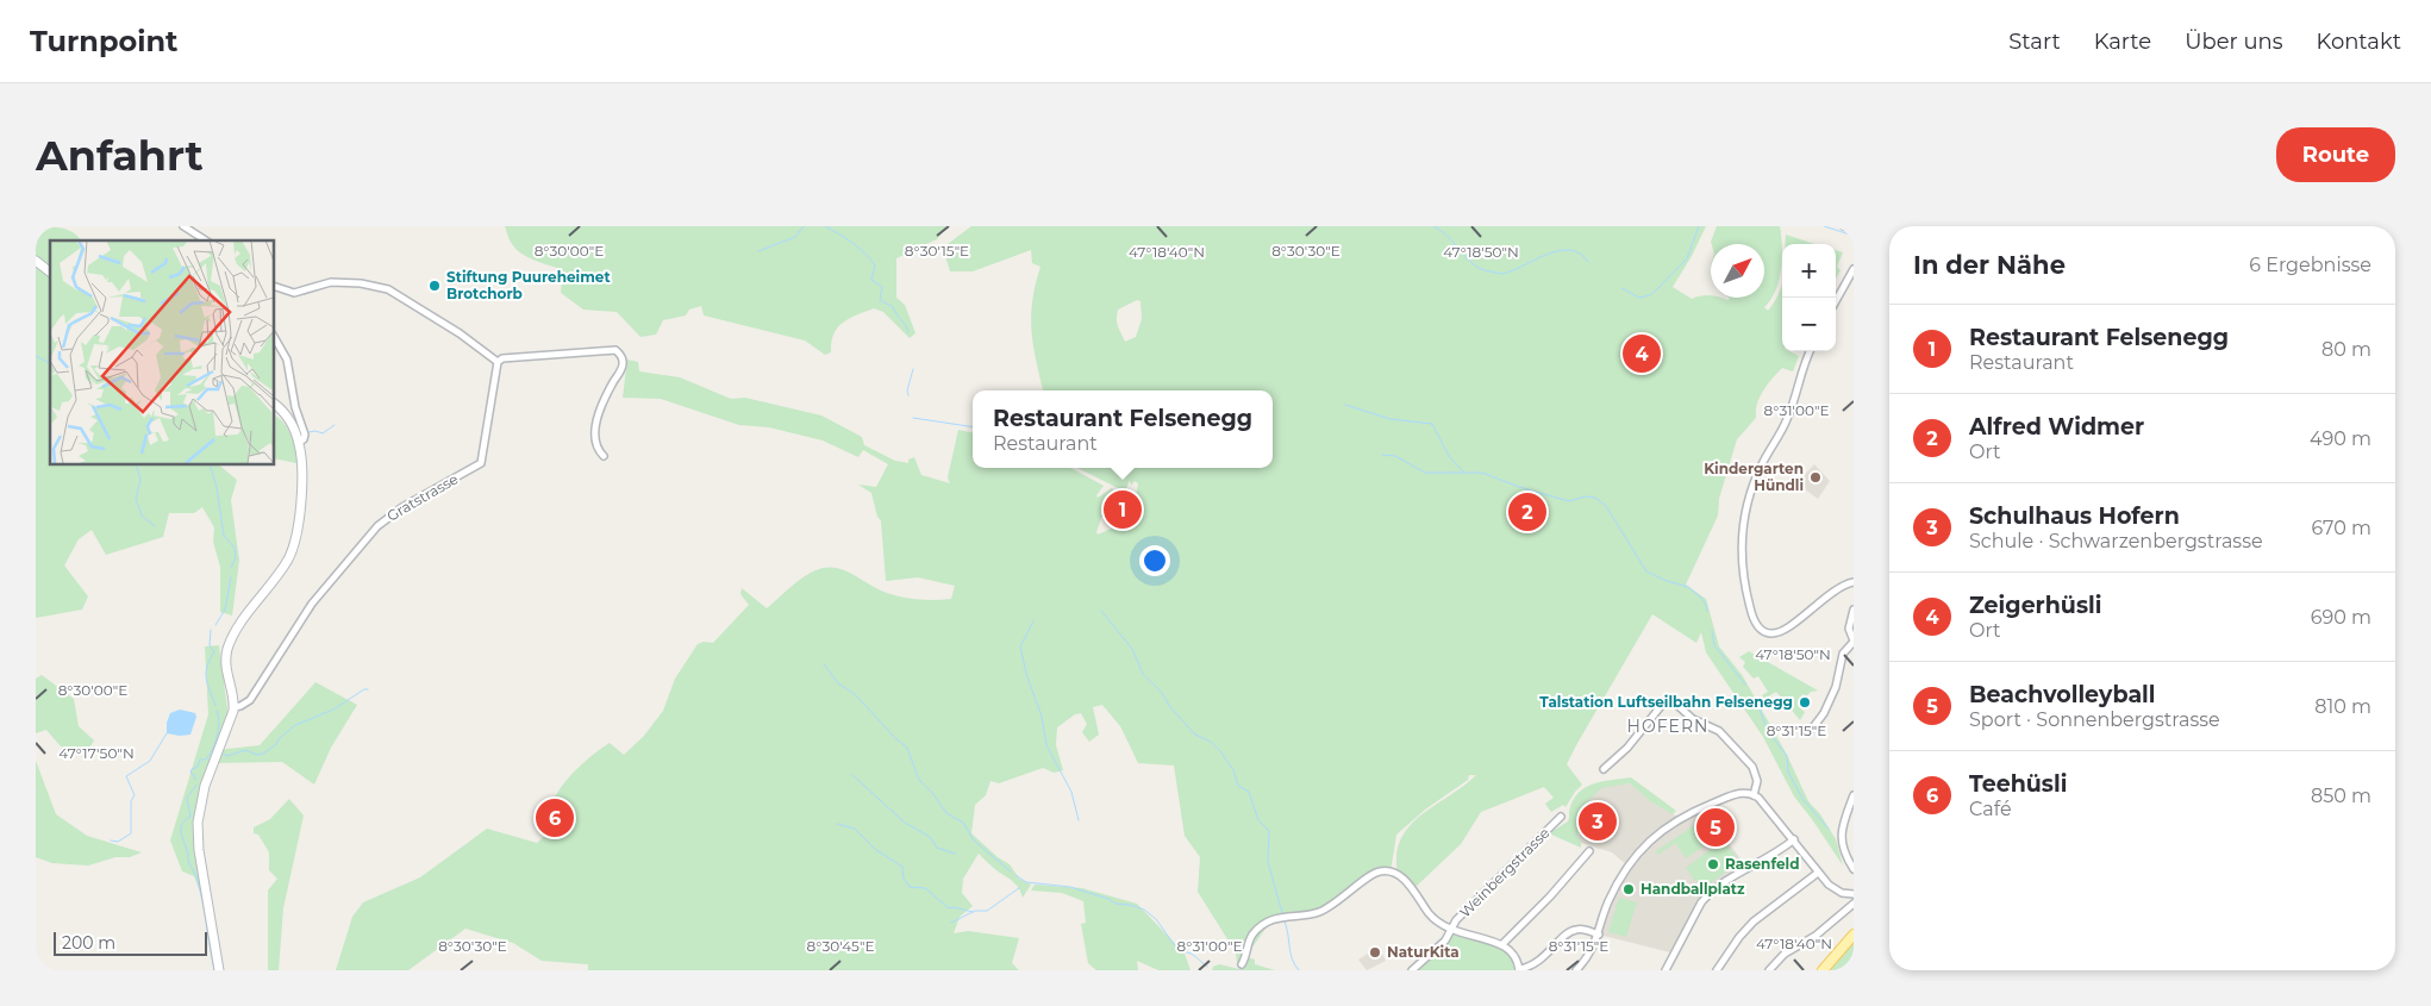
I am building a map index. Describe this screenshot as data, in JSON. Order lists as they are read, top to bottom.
{
  "streets": {
    "street": ["Gratstrasse", "Weinbergstrasse"]
  },
  "districts": ["HOFERN"],
  "places": [
    "Stiftung Puureheimet Brotchorb",
    "Kindergarten Hündli",
    "Talstation Luftseilbahn Felsenegg",
    "Rasenfeld",
    "Handballplatz",
    "NaturKita"
  ],
  "scale_bar": "200 m",
  "north": "top right",
  "page": {
    "header": "Turnpoint",
    "nav": [
      "Start",
      "Karte",
      "Über uns",
      "Kontakt"
    ],
    "buttons": "Route",
    "title": "Anfahrt",
    "heading": ["In der Nähe", "6 Ergebnisse"],
    "map_buttons": ["+", "−"],
    "list": [
      {
        "mark": "1",
        "name": "Restaurant Felsenegg",
        "note": "Restaurant",
        "value": "80 m"
      },
      {
        "mark": "2",
        "name": "Alfred Widmer",
        "note": "Ort",
        "value": "490 m"
      },
      {
        "mark": "3",
        "name": "Schulhaus Hofern",
        "note": "Schule · Schwarzenbergstrasse",
        "value": "670 m"
      },
      {
        "mark": "4",
        "name": "Zeigerhüsli",
        "note": "Ort",
        "value": "690 m"
      },
      {
        "mark": "5",
        "name": "Beachvolleyball",
        "note": "Sport · Sonnenbergstrasse",
        "value": "810 m"
      },
      {
        "mark": "6",
        "name": "Teehüsli",
        "note": "Café",
        "value": "850 m"
      }
    ],
    "pins": [
      "4",
      "1",
      "2",
      "6",
      "3",
      "5"
    ],
    "popup": ["Restaurant Felsenegg", "Restaurant"],
    "scale": "200 m"
  },
  "coordinates": [
    "8°30'00\"E",
    "8°30'15\"E",
    "8°30'30\"E",
    "47°18'50\"N",
    "47°18'40\"N",
    "8°31'00\"E",
    "8°31'15\"E",
    "47°17'50\"N",
    "8°30'45\"E"
  ]
}
